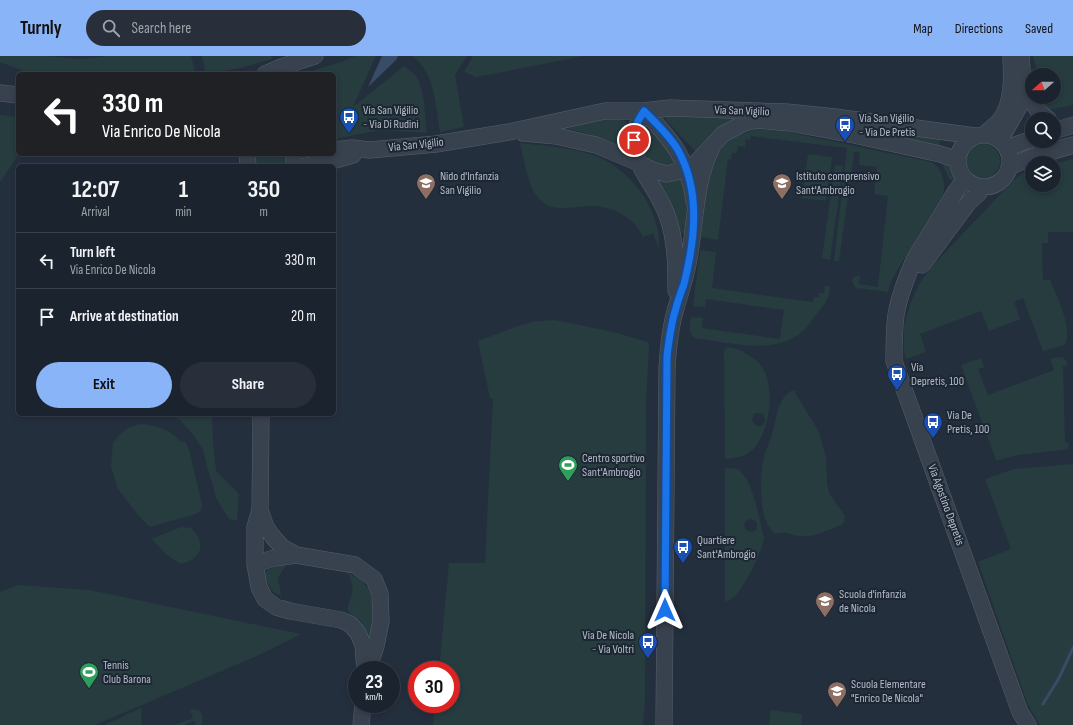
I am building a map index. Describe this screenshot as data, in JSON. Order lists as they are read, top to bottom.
{
  "streets": {
    "street": ["Via San Vigilio", "Via Agostino Depretis"]
  },
  "crossings": [
    ["Via San Vigilio", "Via Agostino Depretis"]
  ],
  "places": {
    "bus stop": [
      "Via San Vigilio - Via Di Rudinì",
      "Via San Vigilio - Via De Pretis",
      "Via Depretis, 100",
      "Via De Pretis, 100",
      "Quartiere Sant'Ambrogio",
      "Via De Nicola - Via Voltri"
    ],
    "school or university": [
      "Nido d'Infanzia San Vigilio",
      "Istituto comprensivo Sant'Ambrogio",
      "Scuola d'infanzia de Nicola",
      "Scuola Elementare \"Enrico De Nicola\""
    ],
    "sports": ["Centro sportivo Sant'Ambrogio", "Tennis Club Barona"]
  },
  "north": "left",
  "page": {
    "header": "Turnly",
    "search": "Search here",
    "nav": ["Map", "Directions", "Saved"],
    "turn": ["330 m", "Via Enrico De Nicola"],
    "eta": [
      "12:07",
      "Arrival",
      "1",
      "min",
      "350",
      "m"
    ],
    "list": [
      {
        "name": "Turn left",
        "note": "Via Enrico De Nicola",
        "value": "330 m"
      },
      {
        "name": "Arrive at destination",
        "value": "20 m"
      }
    ],
    "buttons": ["Exit", "Share"],
    "speed": "23 km/h",
    "limit": "30"
  }
}
